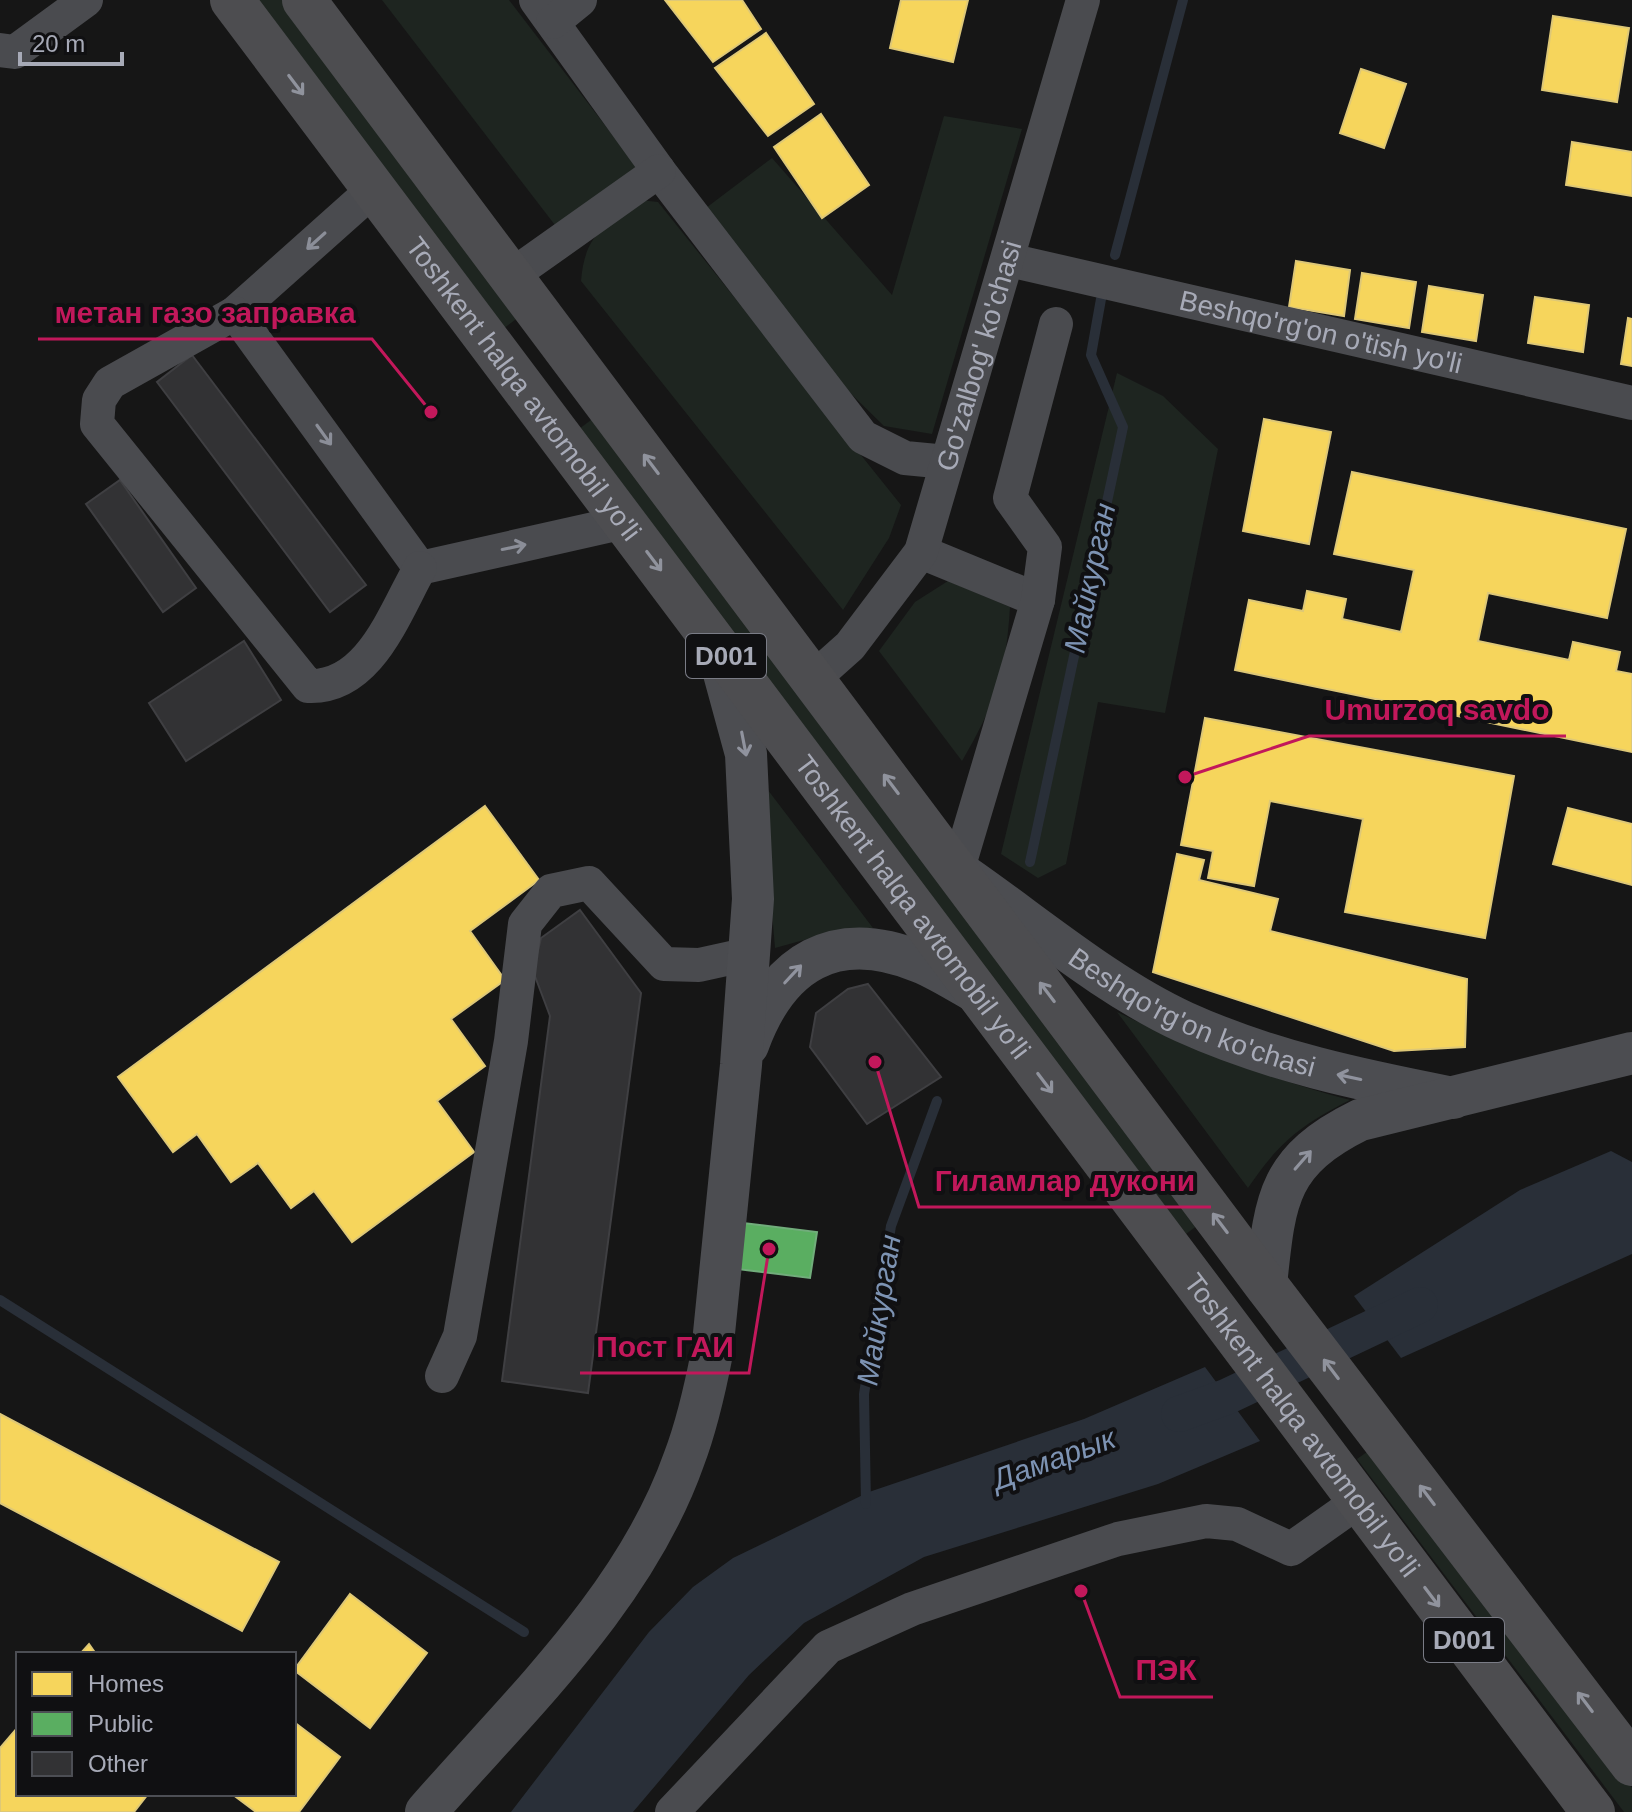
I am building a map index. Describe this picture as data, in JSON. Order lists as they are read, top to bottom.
{
  "streets": {
    "highway": ["Toshkent halqa avtomobil yo'li", "D001"],
    "main road": ["Beshqo'rg'on ko'chasi"],
    "street": ["Beshqo'rg'on o'tish yo'li", "Go'zalbog' ko'chasi"]
  },
  "crossings": [
    ["Beshqo'rg'on o'tish yo'li", "Go'zalbog' ko'chasi"],
    ["Go'zalbog' ko'chasi", "Toshkent halqa avtomobil yo'li"],
    ["Toshkent halqa avtomobil yo'li", "Beshqo'rg'on ko'chasi"]
  ],
  "water": ["Майкурган", "Дамарык"],
  "places": [
    "метан газо заправка",
    "Umurzoq savdo",
    "Гиламлар дукони",
    "Пост ГАИ",
    "ПЭК"
  ],
  "legend": ["Homes", "Public", "Other"],
  "scale_bar": "20 m"
}
